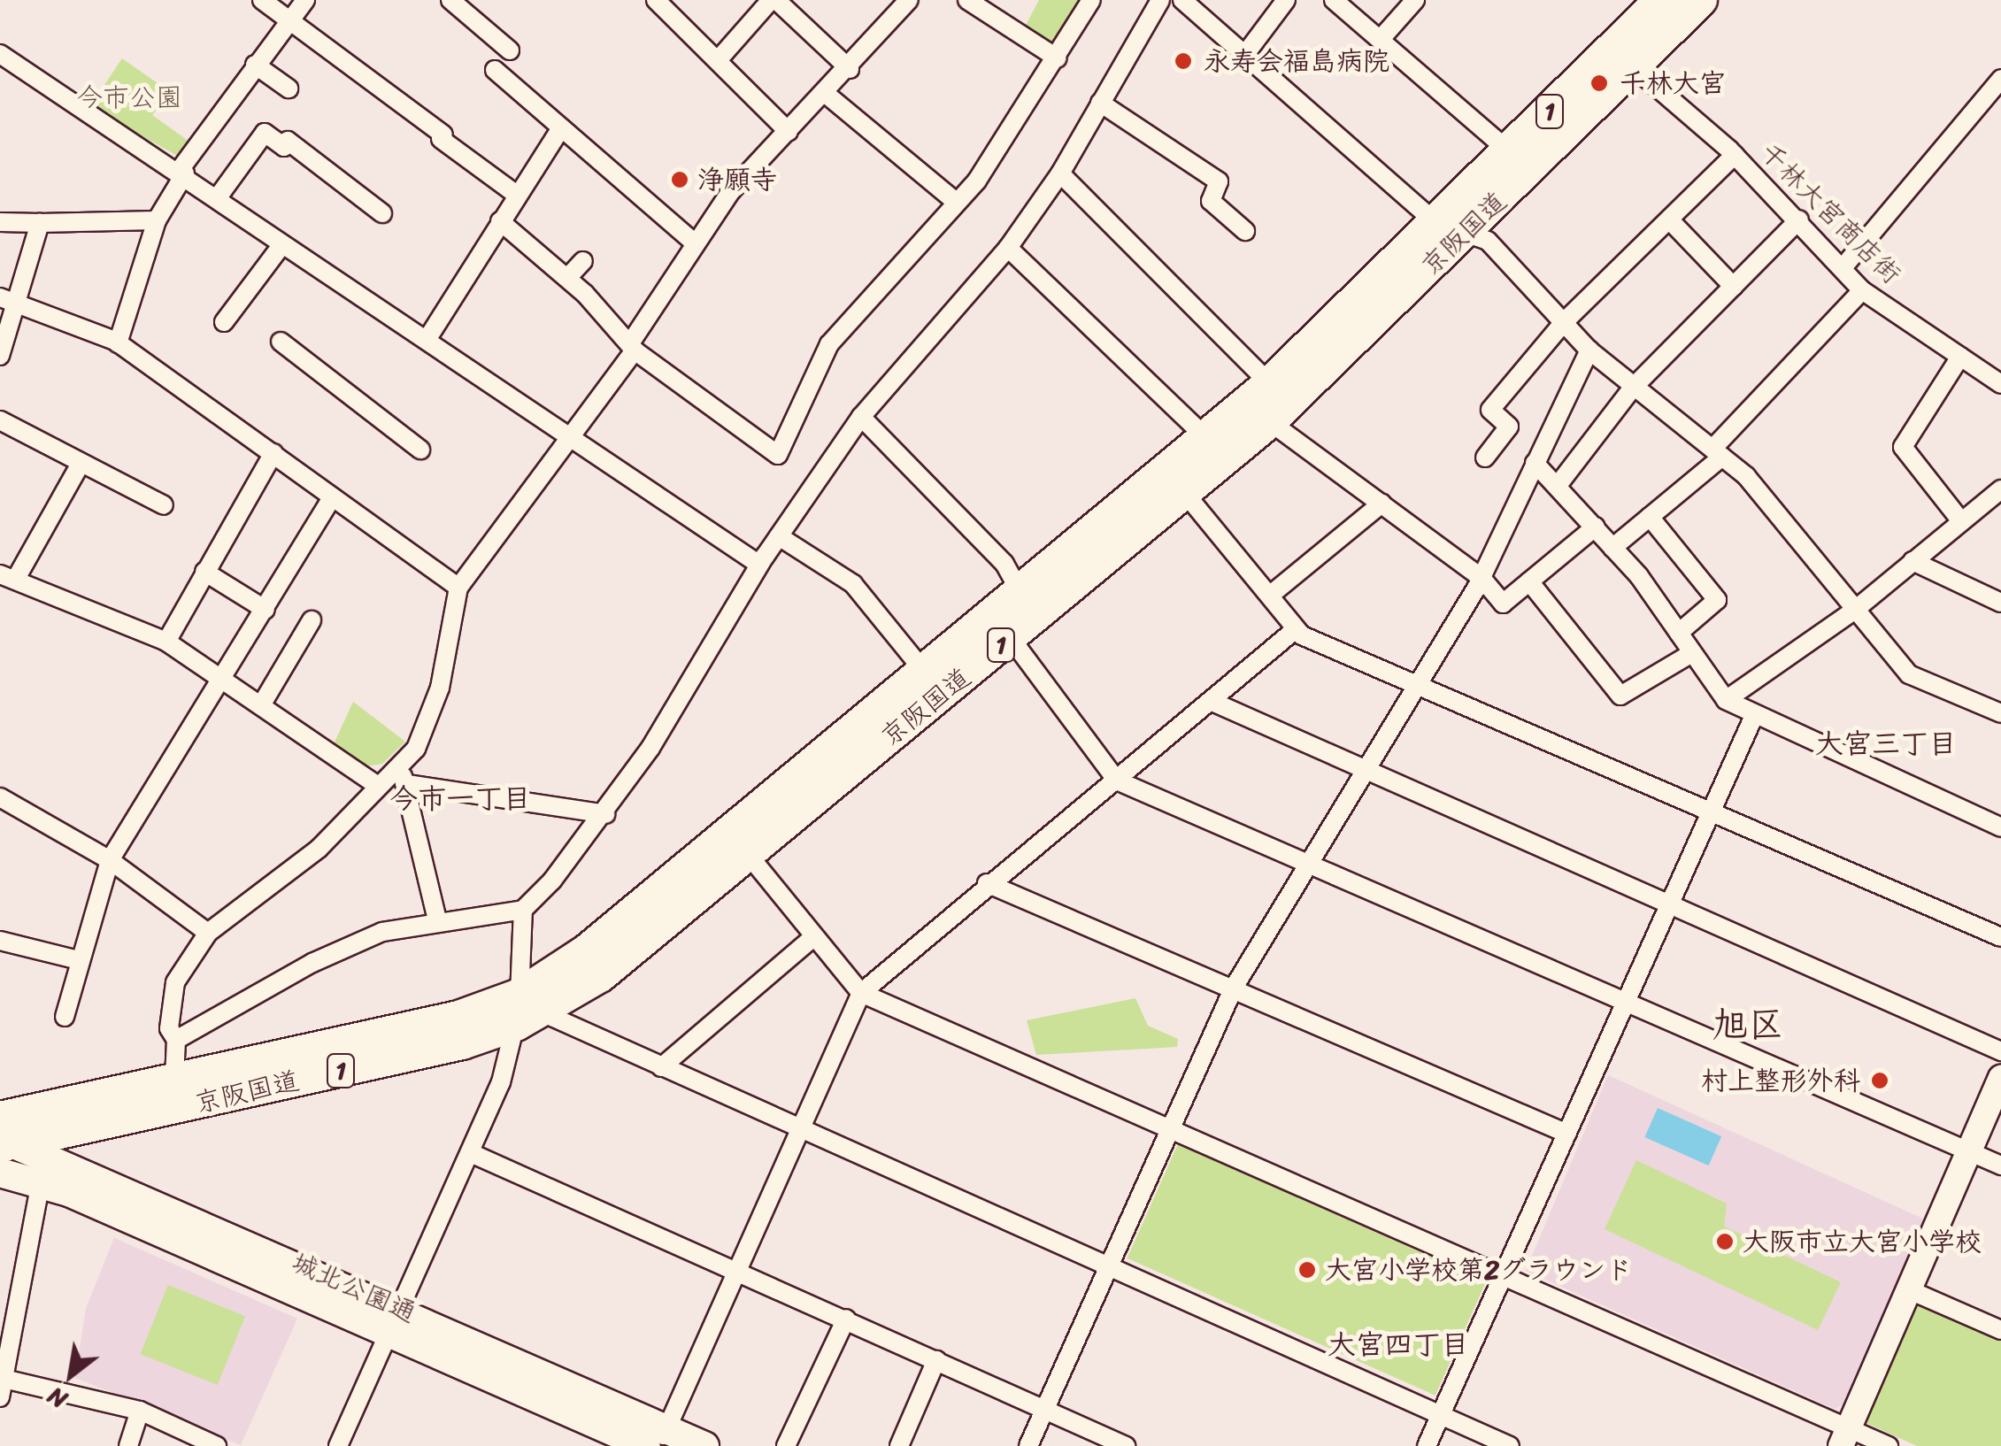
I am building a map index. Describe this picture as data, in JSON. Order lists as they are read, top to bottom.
{
  "streets": {
    "highway": ["1", "京阪国道"],
    "main road": ["城北公園通"],
    "street": ["千林大宮商店街"]
  },
  "crossings": [
    ["千林大宮商店街", "京阪国道"],
    ["京阪国道", "城北公園通"]
  ],
  "districts": [
    "大宮三丁目",
    "今市一丁目",
    "旭区",
    "大宮四丁目"
  ],
  "parks": ["今市公園"],
  "places": [
    "永寿会福島病院",
    "千林大宮",
    "浄願寺",
    "村上整形外科",
    "大阪市立大宮小学校",
    "大宮小学校第2グラウンド"
  ],
  "north": "bottom left"
}
